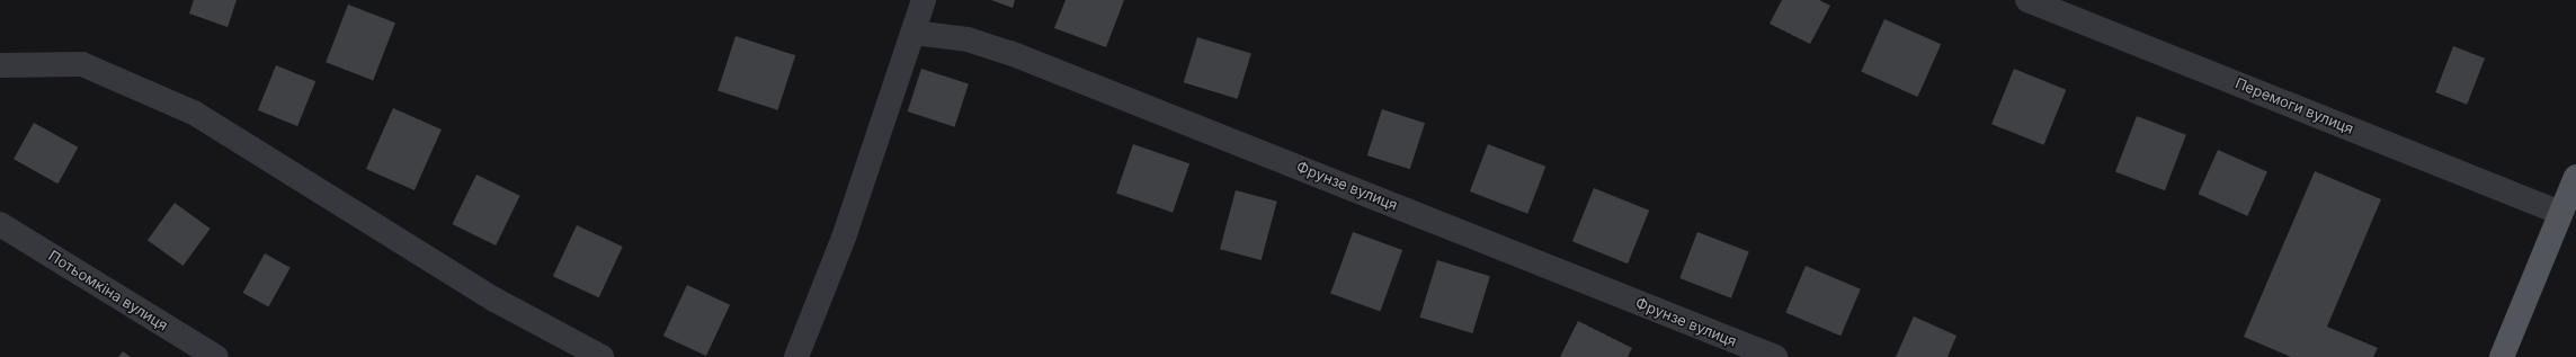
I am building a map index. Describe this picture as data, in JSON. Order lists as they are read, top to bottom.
{
  "streets": {
    "street": ["Перемоги вулиця", "Фрунзе вулиця", "Потьомкіна вулиця"]
  }
}
